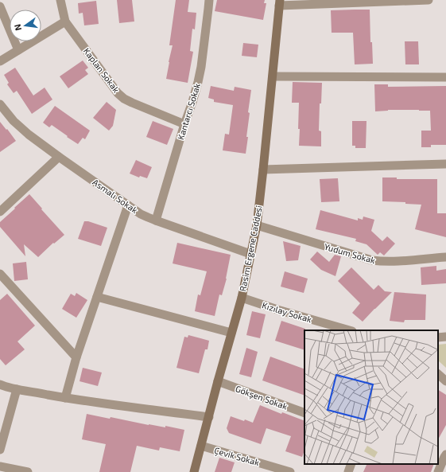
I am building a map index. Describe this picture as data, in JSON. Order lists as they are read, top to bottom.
{
  "streets": {
    "main road": ["Rasim Ergene Caddesi"],
    "street": [
      "Kaplan Sokak",
      "Kantarcı Sokak",
      "Asmalı Sokak",
      "Yudum Sokak",
      "Kızılay Sokak",
      "Gökşen Sokak",
      "Çevik Sokak"
    ]
  },
  "crossings": [
    ["Kaplan Sokak", "Kantarcı Sokak"],
    ["Kantarcı Sokak", "Asmalı Sokak"],
    ["Asmalı Sokak", "Rasim Ergene Caddesi"],
    ["Rasim Ergene Caddesi", "Yudum Sokak"],
    ["Rasim Ergene Caddesi", "Kızılay Sokak"],
    ["Rasim Ergene Caddesi", "Gökşen Sokak"],
    ["Rasim Ergene Caddesi", "Çevik Sokak"]
  ],
  "north": "left"
}
